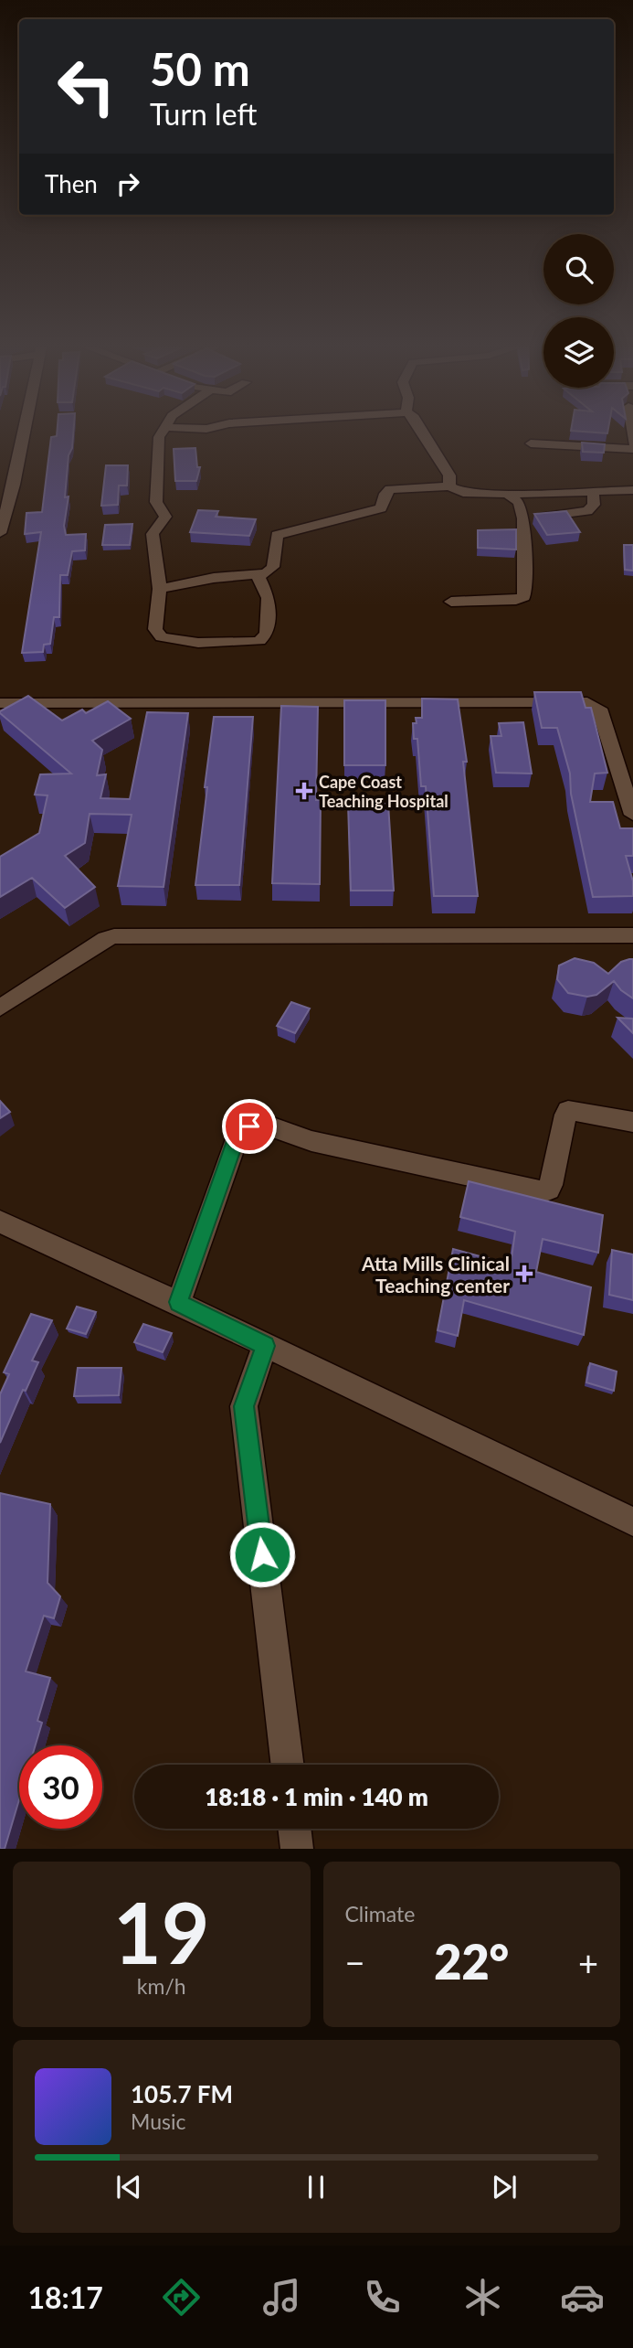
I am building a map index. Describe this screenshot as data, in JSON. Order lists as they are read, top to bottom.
{
  "places": {
    "health": ["Cape Coast Teaching Hospital", "Atta Mills Clinical Teaching center"]
  },
  "page": {
    "turn": ["50 m", "Turn left"],
    "then": "Then",
    "limit": "30",
    "trip": "18:18 · 1 min · 140 m",
    "tile": [
      ["19", "km/h"],
      "Climate"
    ],
    "heat": ["−", "22°", "+"],
    "song": ["105.7 FM", "Music"],
    "tabs": "18:17"
  }
}
